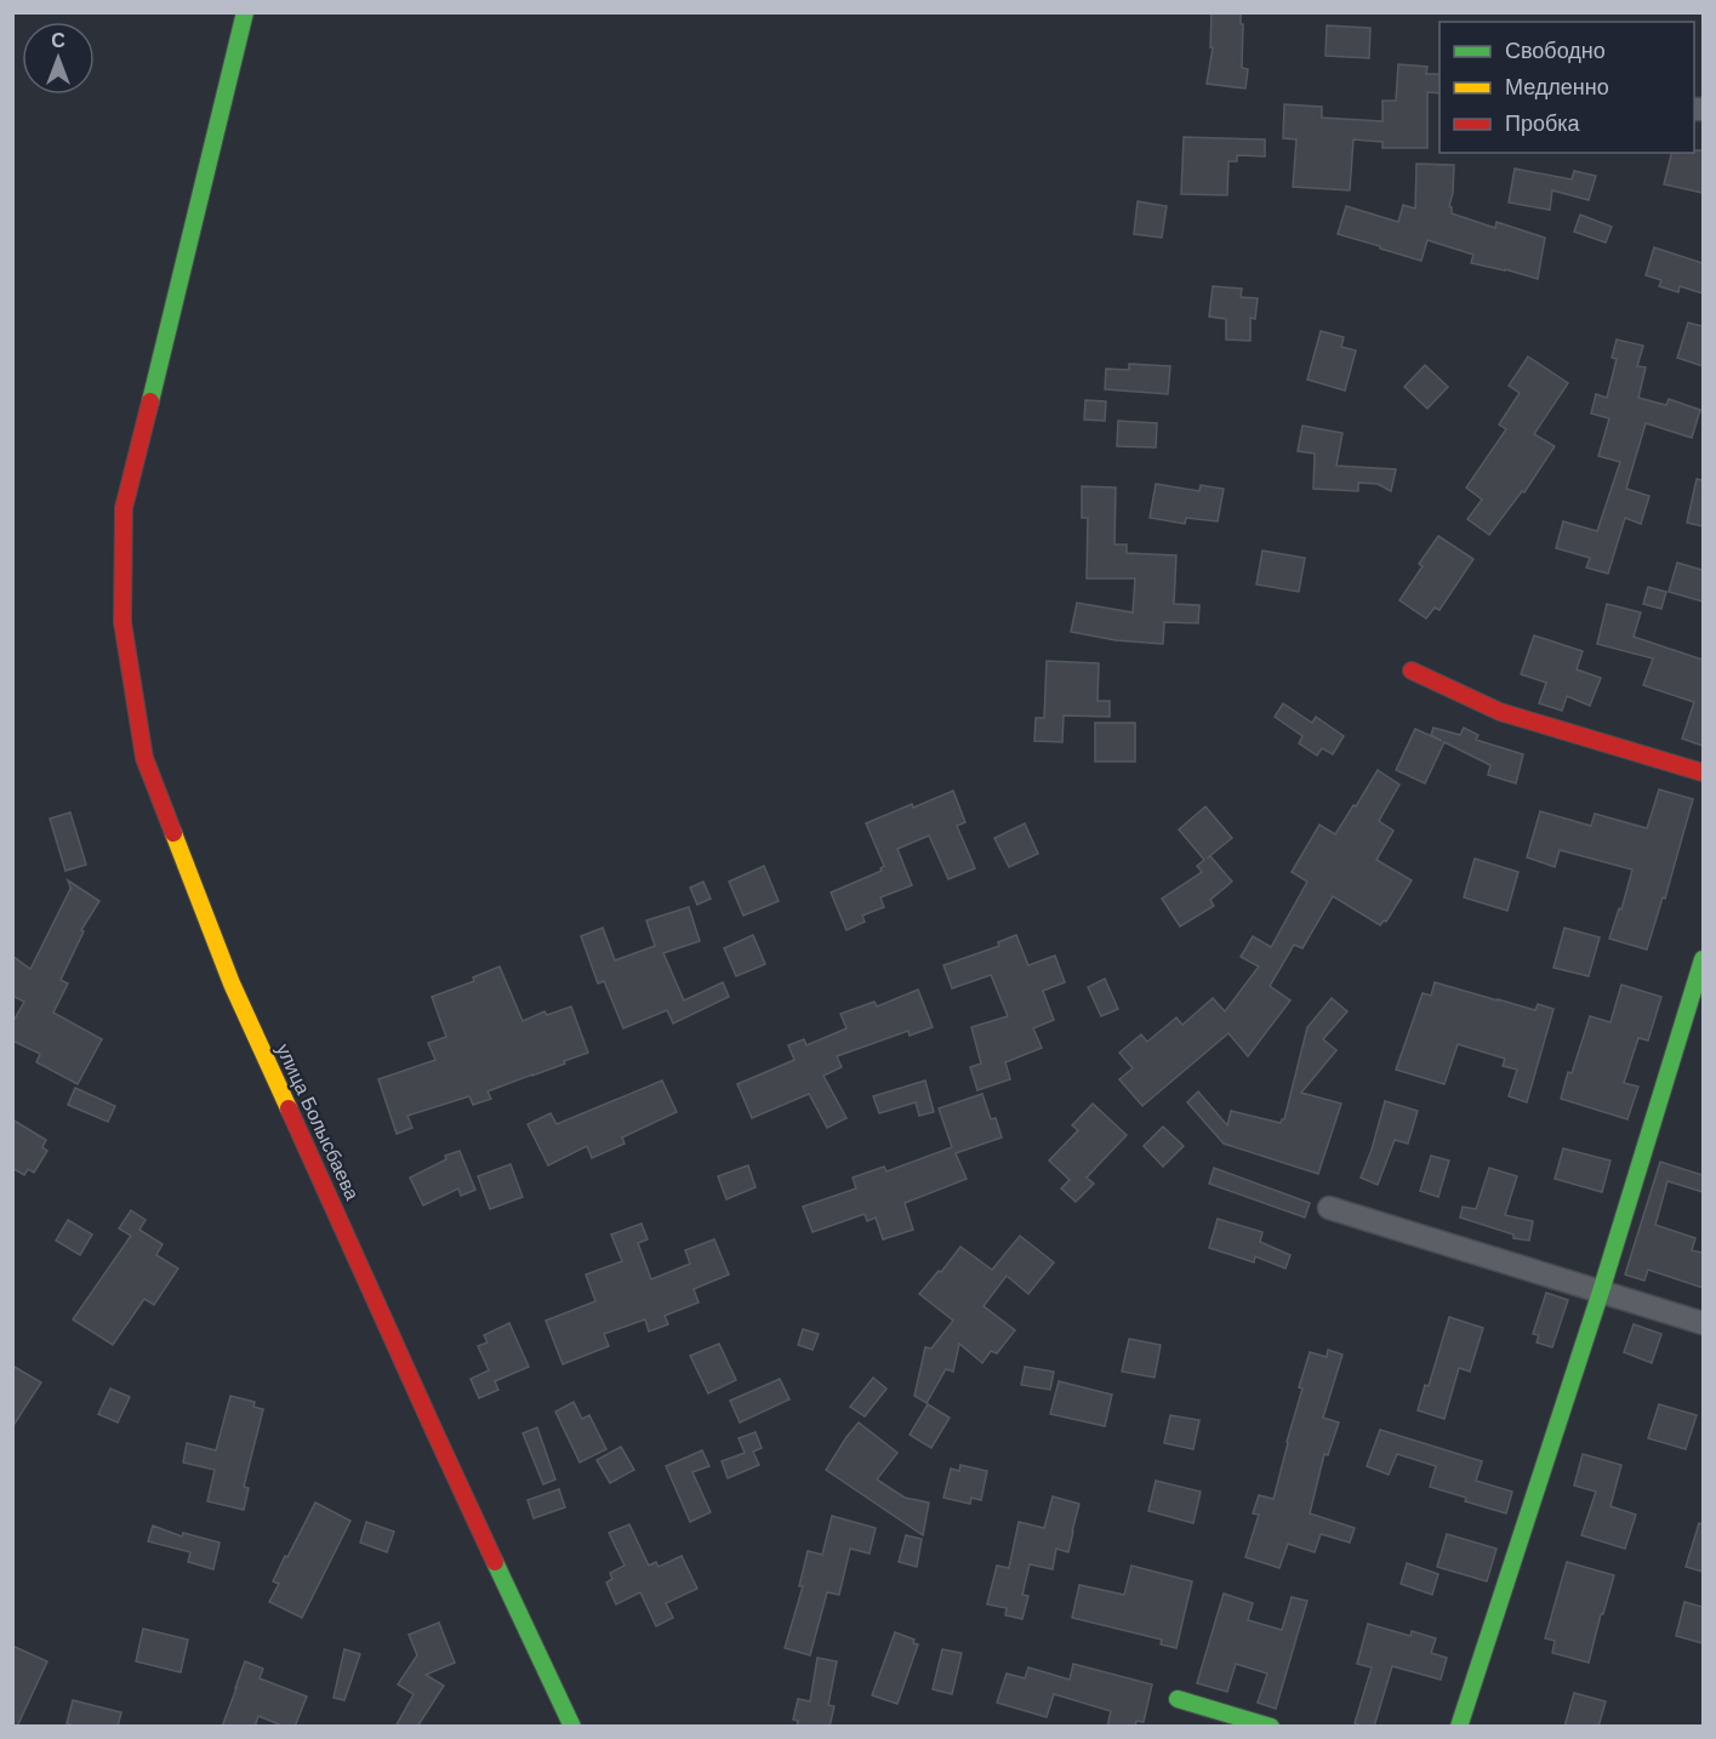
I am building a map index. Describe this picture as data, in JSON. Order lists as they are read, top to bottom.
{
  "streets": {
    "street": ["улица Болысбаева"]
  },
  "legend": ["Свободно", "Медленно", "Пробка"],
  "north": "top"
}
